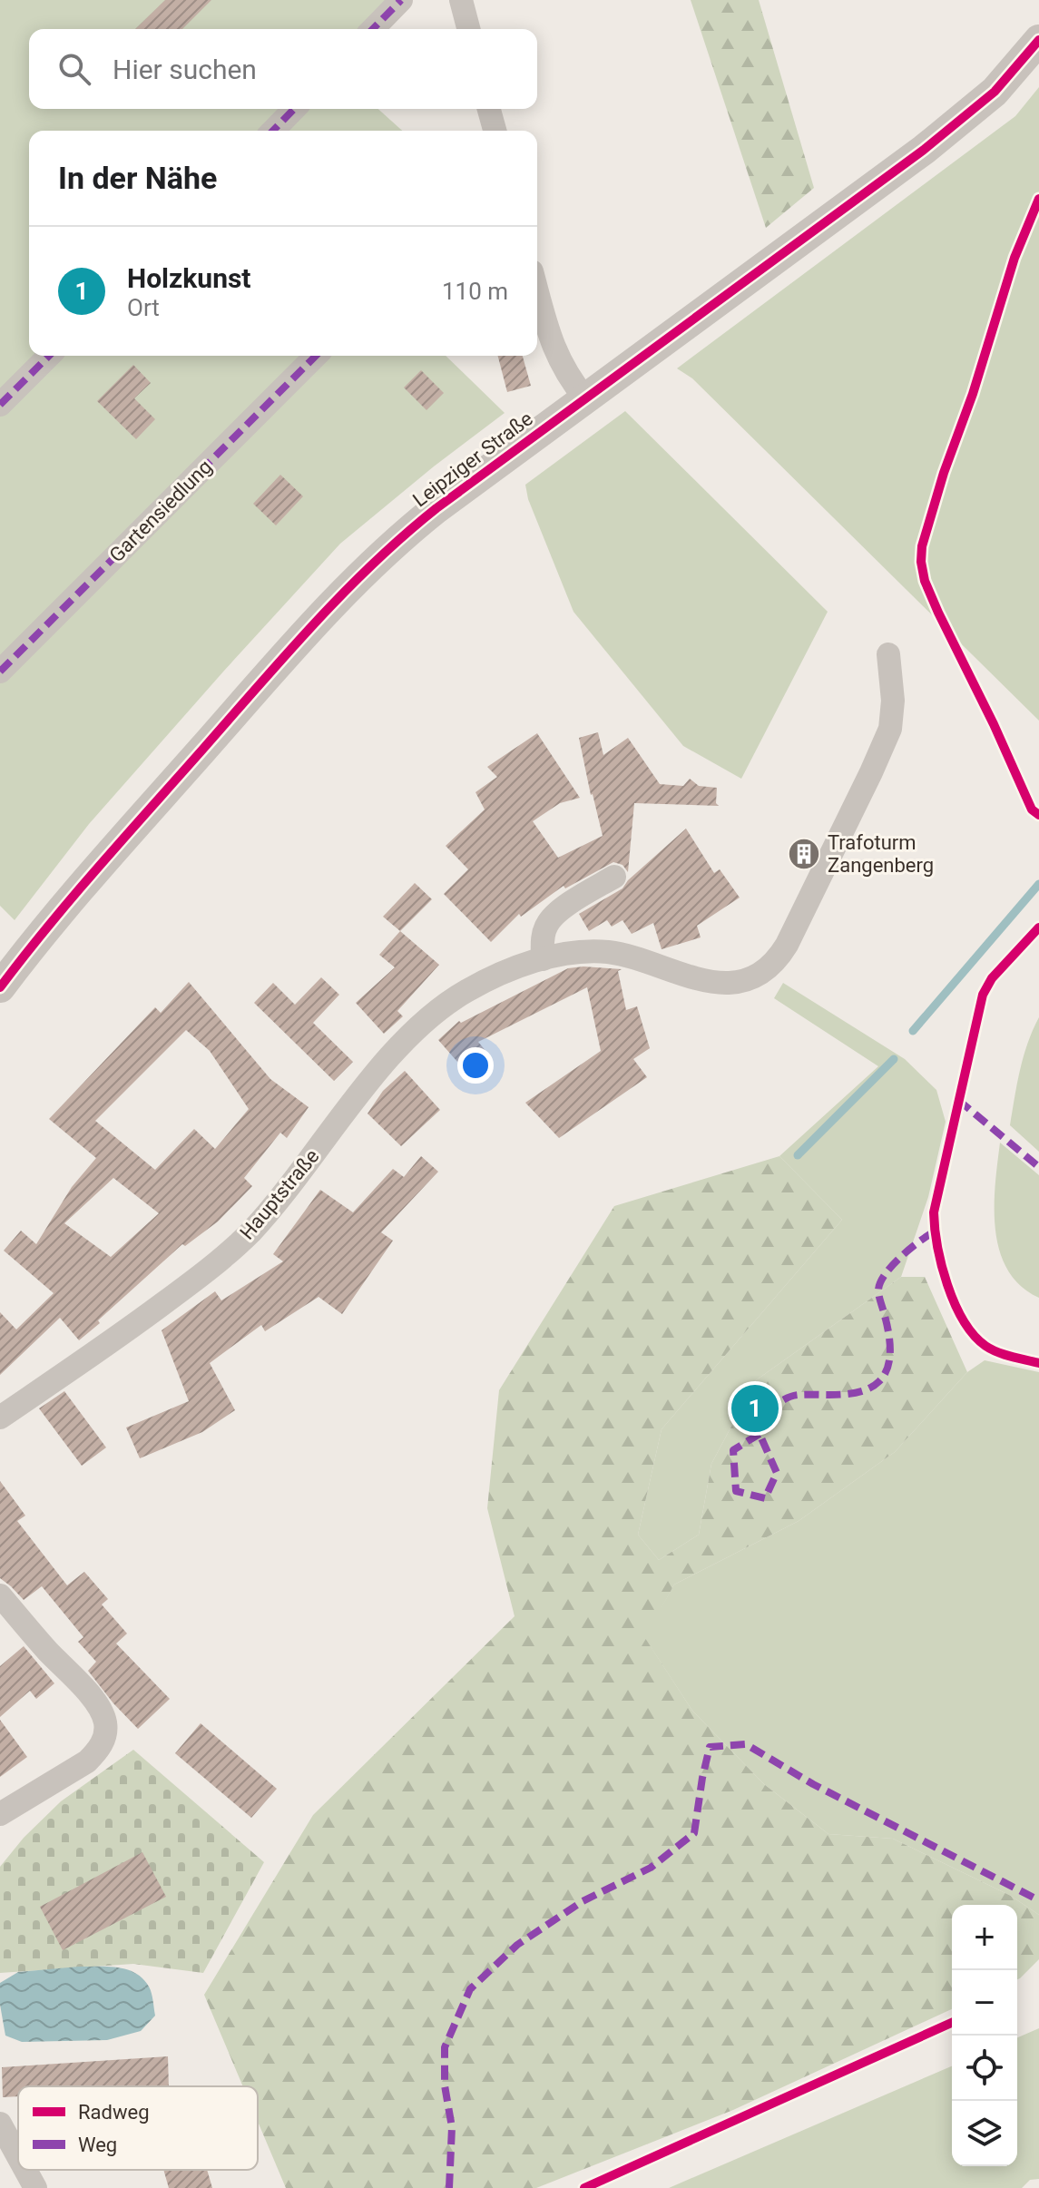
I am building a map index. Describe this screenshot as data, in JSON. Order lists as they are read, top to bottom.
{
  "streets": {
    "street": ["Leipziger Straße", "Gartensiedlung", "Hauptstraße"]
  },
  "places": {
    "building": ["Trafoturm Zangenberg"]
  },
  "legend": ["Radweg", "Weg"],
  "page": {
    "search": "Hier suchen",
    "heading": "In der Nähe",
    "list": [
      {
        "mark": "1",
        "name": "Holzkunst",
        "note": "Ort",
        "value": "110 m"
      }
    ],
    "pins": "1",
    "map_buttons": ["+", "−"]
  }
}
